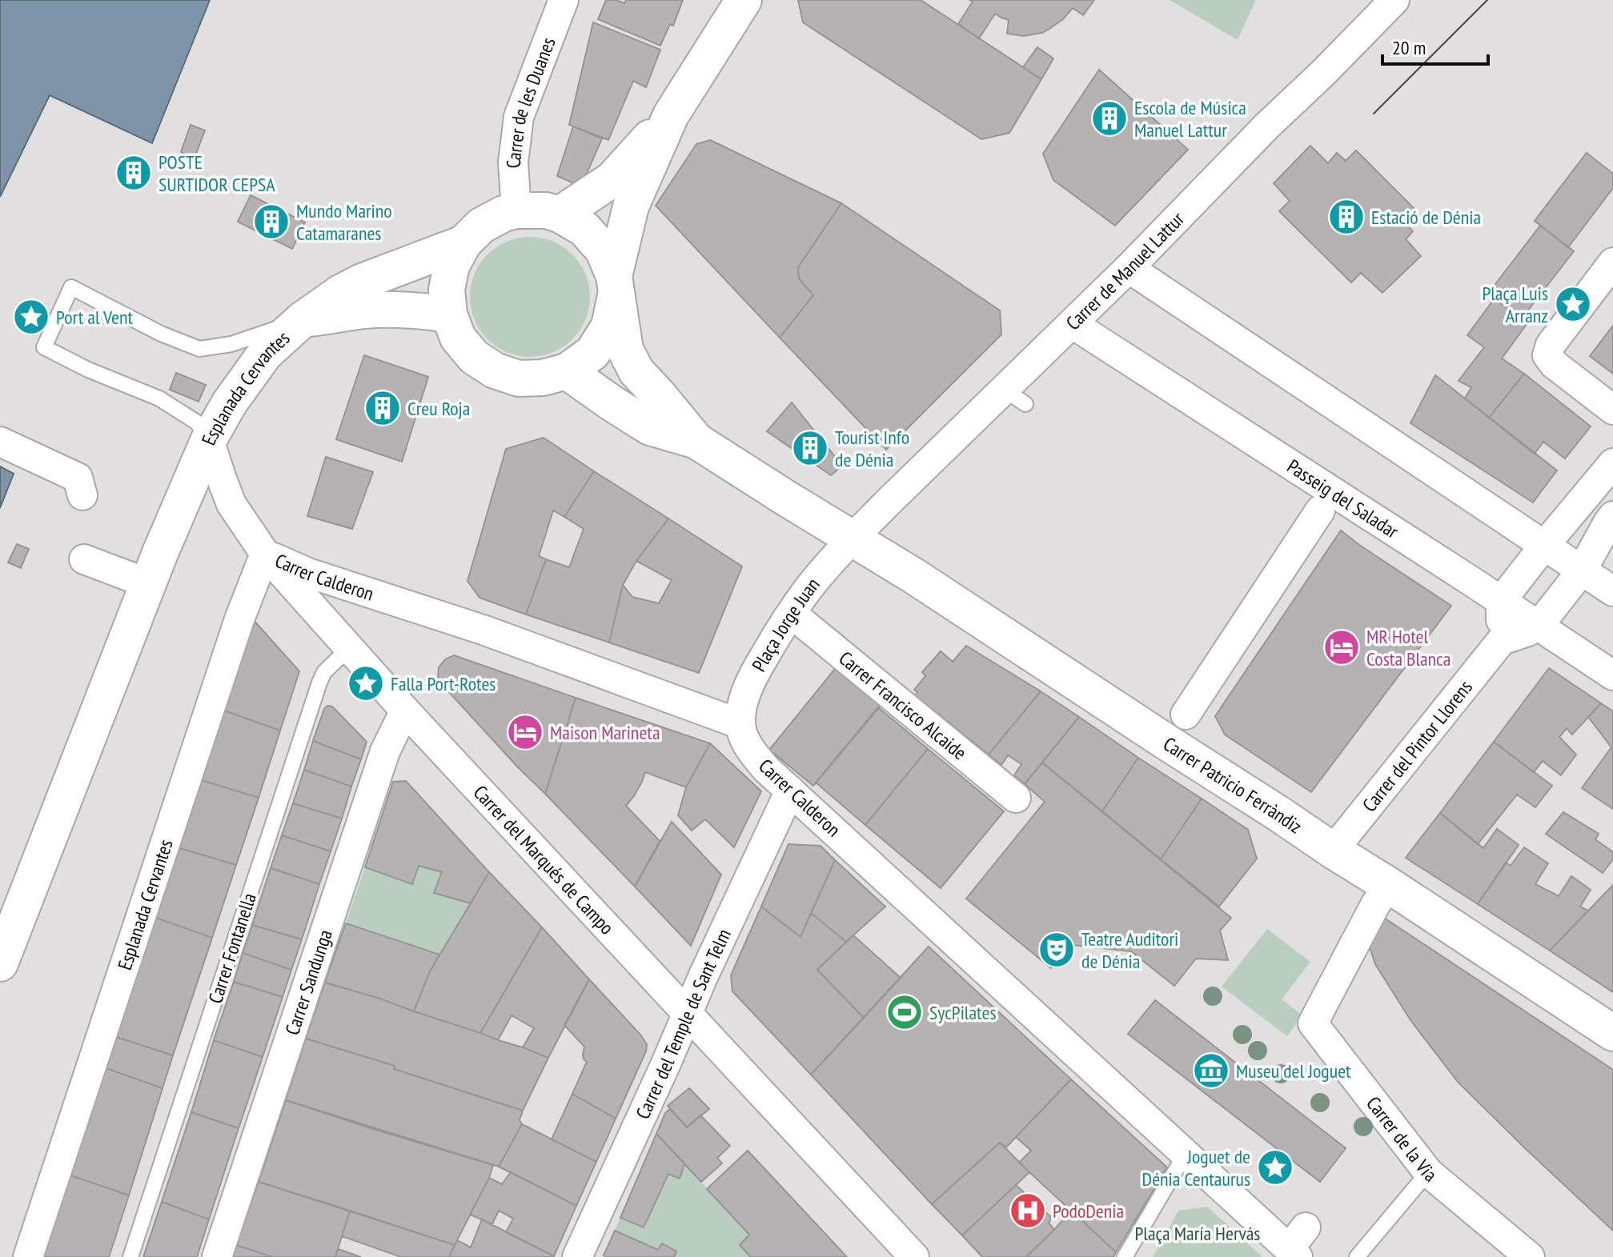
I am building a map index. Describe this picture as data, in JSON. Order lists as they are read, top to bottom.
{
  "streets": {
    "main road": ["Esplanada Cervantes", "Carrer Patricio Ferràndiz"],
    "street": [
      "Carrer de les Duanes",
      "Carrer de Manuel Lattur",
      "Passeig del Saladar",
      "Carrer Calderon",
      "Plaça Jorge Juan",
      "Carrer Francisco Alcaide",
      "Carrer del Pintor Llorens",
      "Carrer del Marqués de Campo",
      "Carrer Sandunga",
      "Carrer del Temple de Sant Telm",
      "Carrer de la Via"
    ],
    "lane": ["Carrer Fontanella"]
  },
  "crossings": [
    ["Carrer de les Duanes", "Esplanada Cervantes"],
    ["Carrer de Manuel Lattur", "Passeig del Saladar"],
    ["Carrer de Manuel Lattur", "Plaça Jorge Juan"],
    ["Carrer de Manuel Lattur", "Carrer Patricio Ferràndiz"],
    ["Esplanada Cervantes", "Carrer Calderon"],
    ["Esplanada Cervantes", "Carrer del Marqués de Campo"],
    ["Carrer Calderon", "Plaça Jorge Juan"],
    ["Carrer Calderon", "Carrer del Marqués de Campo"],
    ["Carrer Calderon", "Carrer del Temple de Sant Telm"],
    ["Plaça Jorge Juan", "Carrer Francisco Alcaide"],
    ["Plaça Jorge Juan", "Carrer Patricio Ferràndiz"],
    ["Carrer del Pintor Llorens", "Carrer Patricio Ferràndiz"],
    ["Carrer del Marqués de Campo", "Carrer Fontanella"],
    ["Carrer del Marqués de Campo", "Carrer Sandunga"],
    ["Carrer del Marqués de Campo", "Carrer del Temple de Sant Telm"]
  ],
  "parks": ["Plaça María Hervás"],
  "places": {
    "building": [
      "Escola de Música Manuel Lattur",
      "POSTE SURTIDOR CEPSA",
      "Estació de Dénia",
      "Mundo Marino Catamaranes",
      "Creu Roja",
      "Tourist Info de Dénia"
    ],
    "place": [
      "Plaça Luis Arranz",
      "Port al Vent",
      "Falla Port-Rotes",
      "Joguet de Dénia Centaurus"
    ],
    "hotel": ["MR Hotel Costa Blanca", "Maison Marineta"],
    "theatre": ["Teatre Auditori de Dénia"],
    "sports": ["SycPilates"],
    "museum": ["Museu del Joguet"],
    "hospital": ["PodoDenia"]
  },
  "scale_bar": "20 m"
}
